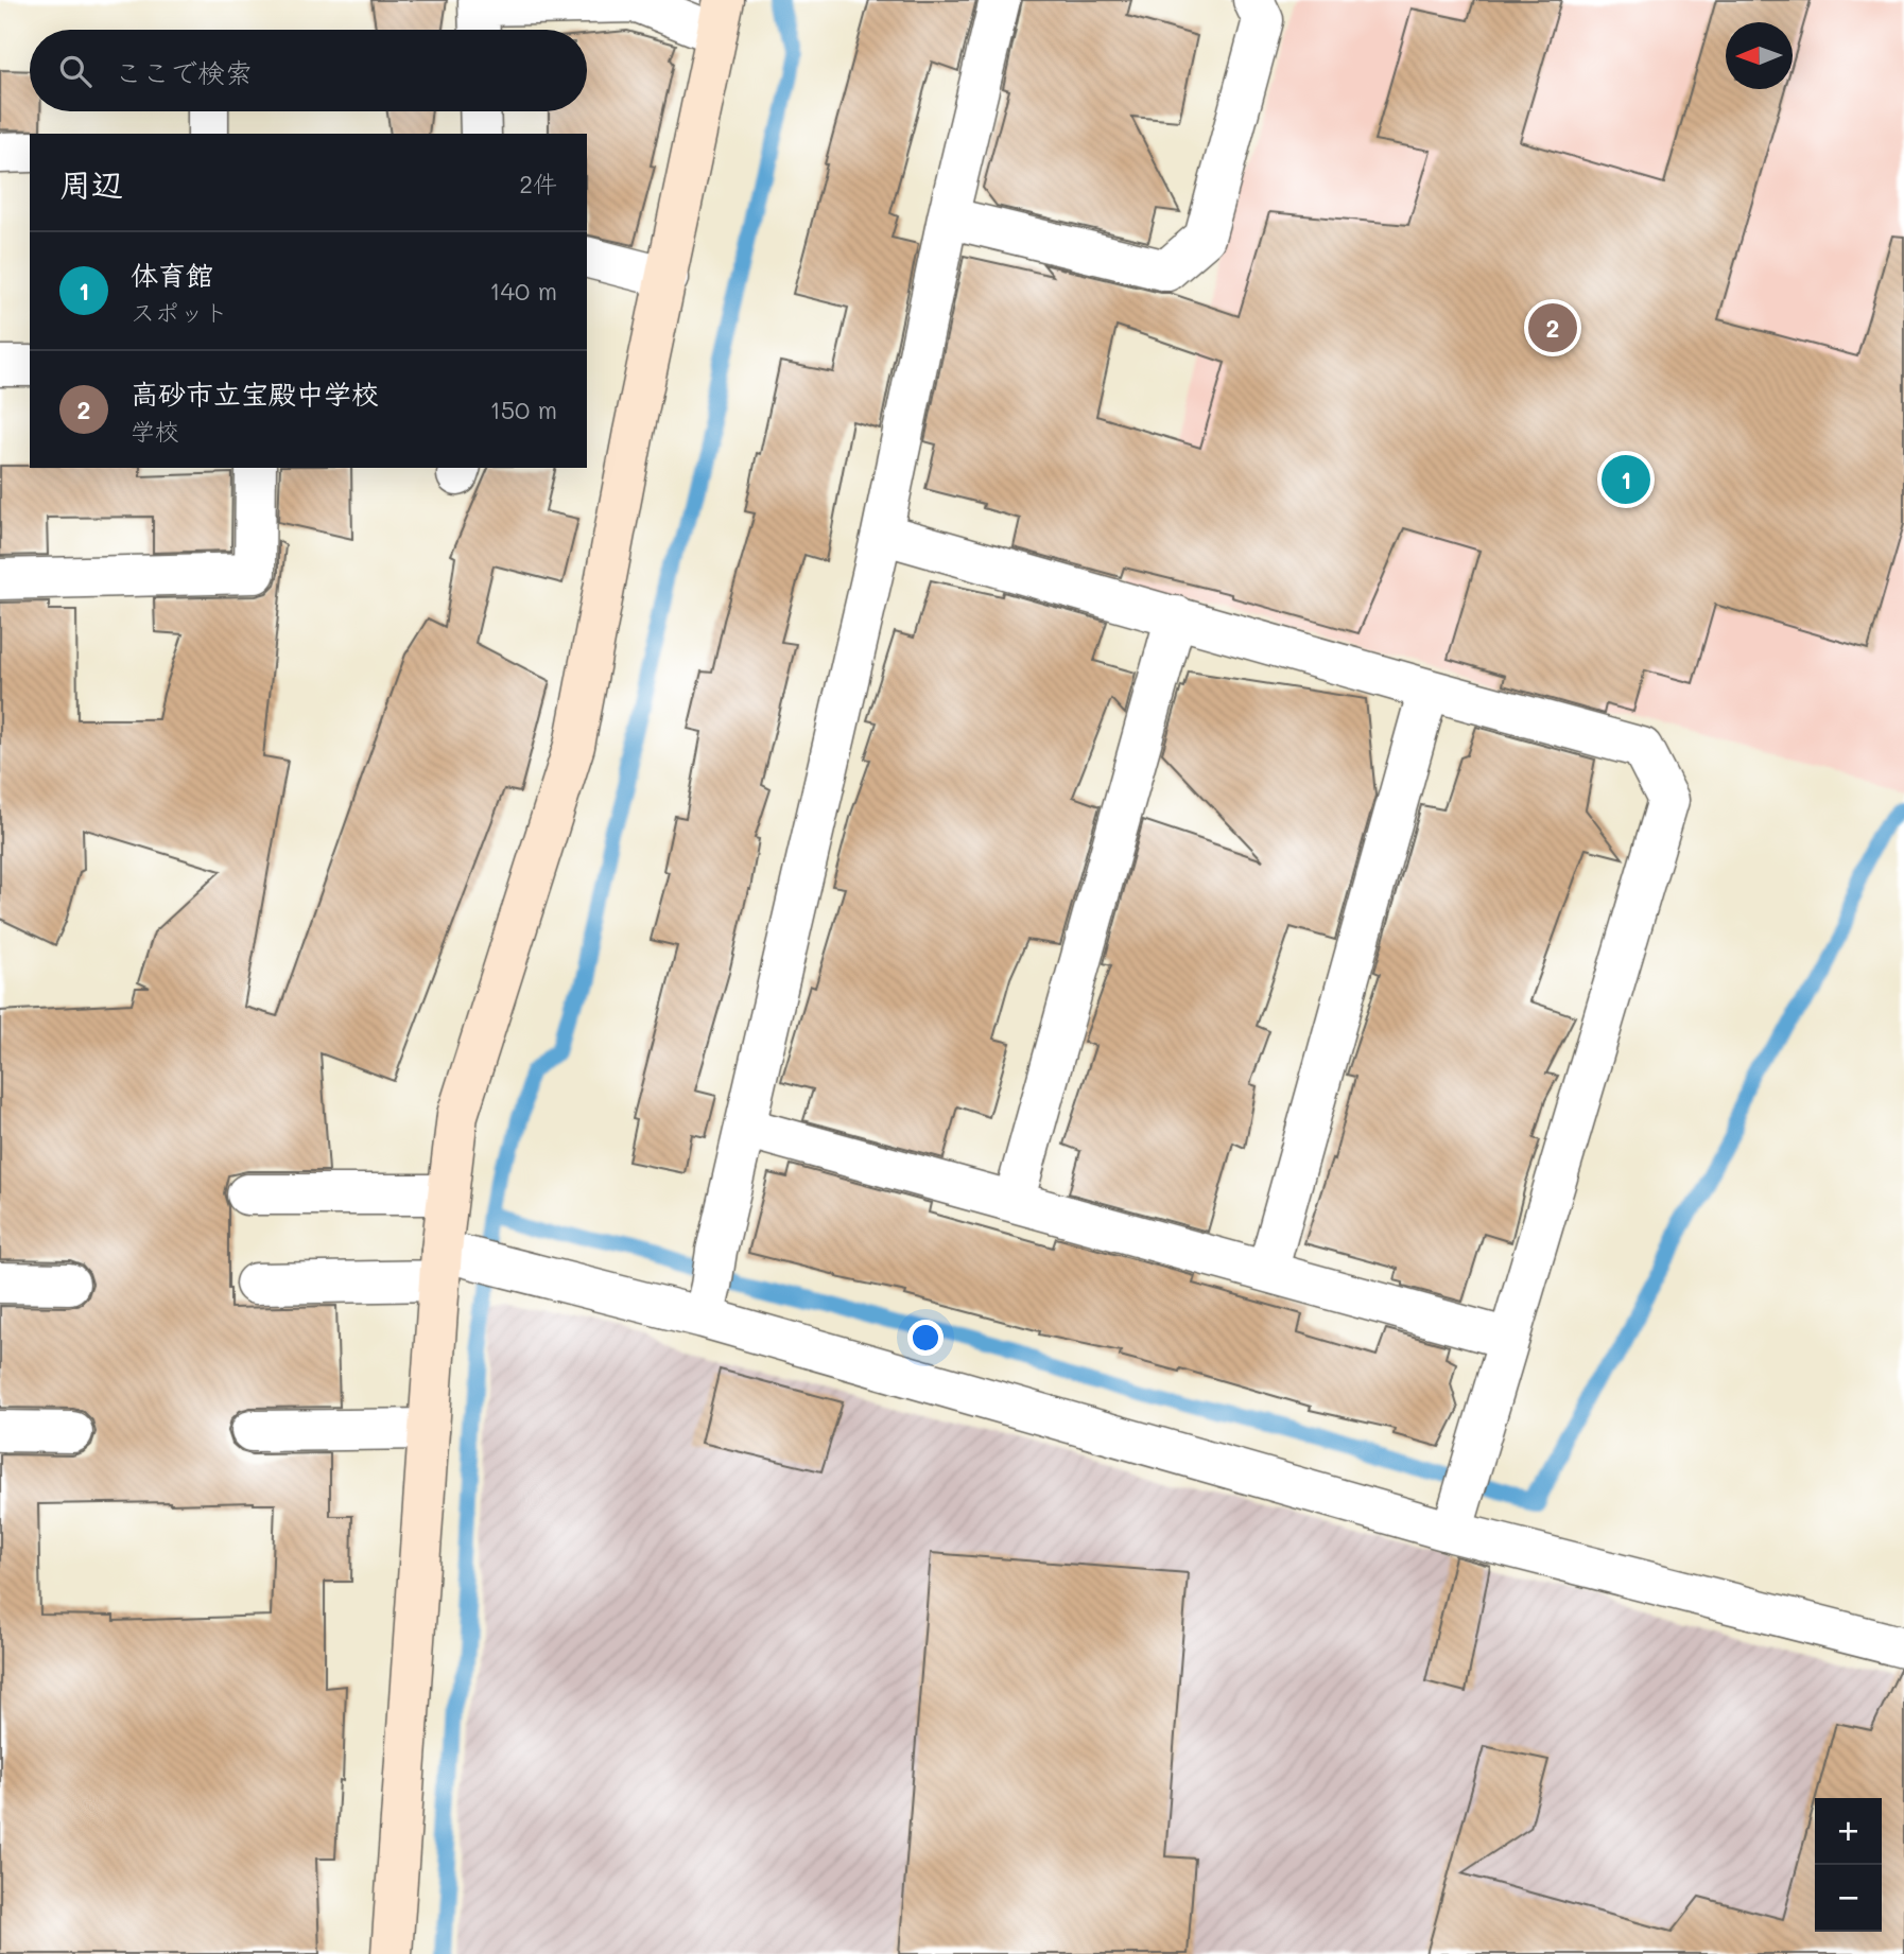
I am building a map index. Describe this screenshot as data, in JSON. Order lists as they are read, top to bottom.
{
  "north": "left",
  "page": {
    "search": "ここで検索",
    "heading": ["周辺", "2件"],
    "list": [
      {
        "mark": "1",
        "name": "体育館",
        "note": "スポット",
        "value": "140 m"
      },
      {
        "mark": "2",
        "name": "高砂市立宝殿中学校",
        "note": "学校",
        "value": "150 m"
      }
    ],
    "pins": ["2", "1"],
    "map_buttons": ["+", "−"]
  }
}
